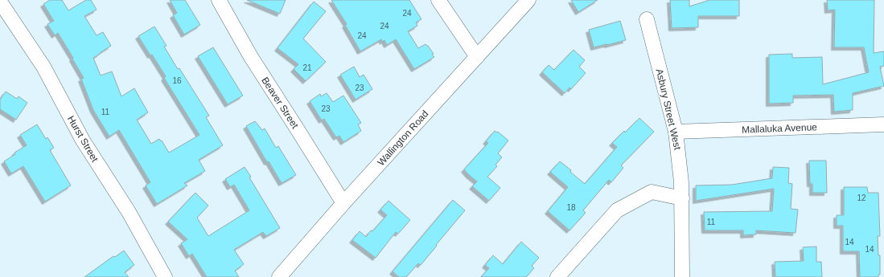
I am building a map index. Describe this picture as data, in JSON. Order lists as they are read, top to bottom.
{
  "streets": {
    "street": [
      "Beaver Street",
      "Asbury Street West",
      "Mallaluka Avenue",
      "Wallington Road",
      "Hurst Street"
    ]
  },
  "crossings": [
    ["Beaver Street", "Wallington Road"],
    ["Asbury Street West", "Mallaluka Avenue"]
  ],
  "house_numbers": [
    "24",
    "24",
    "24",
    "21",
    "16",
    "23",
    "23",
    "11",
    "12",
    "18",
    "11",
    "14",
    "14"
  ]
}
